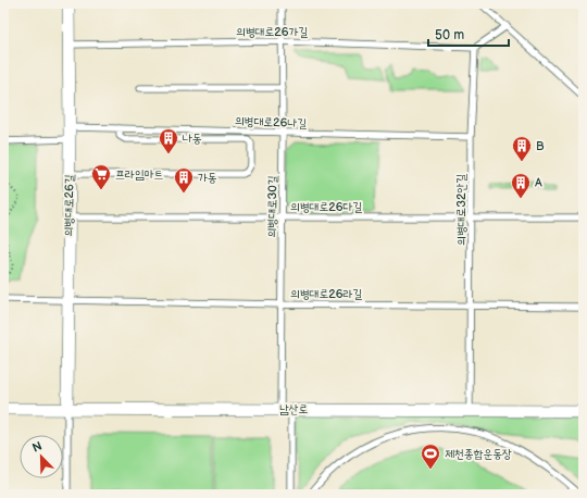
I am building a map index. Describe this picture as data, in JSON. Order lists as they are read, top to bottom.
{
  "streets": {
    "street": ["의병대로26길", "남산로"],
    "lane": [
      "의병대로26가길",
      "의병대로26나길",
      "의병대로30길",
      "의병대로26다길",
      "의병대로32안길",
      "의병대로26라길"
    ]
  },
  "crossings": [
    ["의병대로26가길", "의병대로26길"],
    ["의병대로26가길", "의병대로30길"],
    ["의병대로26가길", "의병대로32안길"],
    ["의병대로26나길", "의병대로26길"],
    ["의병대로26나길", "의병대로30길"],
    ["의병대로26나길", "의병대로32안길"],
    ["의병대로26길", "의병대로26다길"],
    ["의병대로26길", "의병대로26라길"],
    ["의병대로26길", "남산로"],
    ["의병대로30길", "의병대로26다길"],
    ["의병대로30길", "의병대로26라길"],
    ["의병대로30길", "남산로"],
    ["의병대로26다길", "의병대로32안길"],
    ["의병대로32안길", "의병대로26라길"],
    ["의병대로32안길", "남산로"]
  ],
  "places": {
    "building": [
      "나동",
      "B",
      "가동",
      "A"
    ],
    "supermarket": ["프라임마트"],
    "sports": ["제천종합운동장"]
  },
  "scale_bar": "50 m",
  "north": "top left"
}
